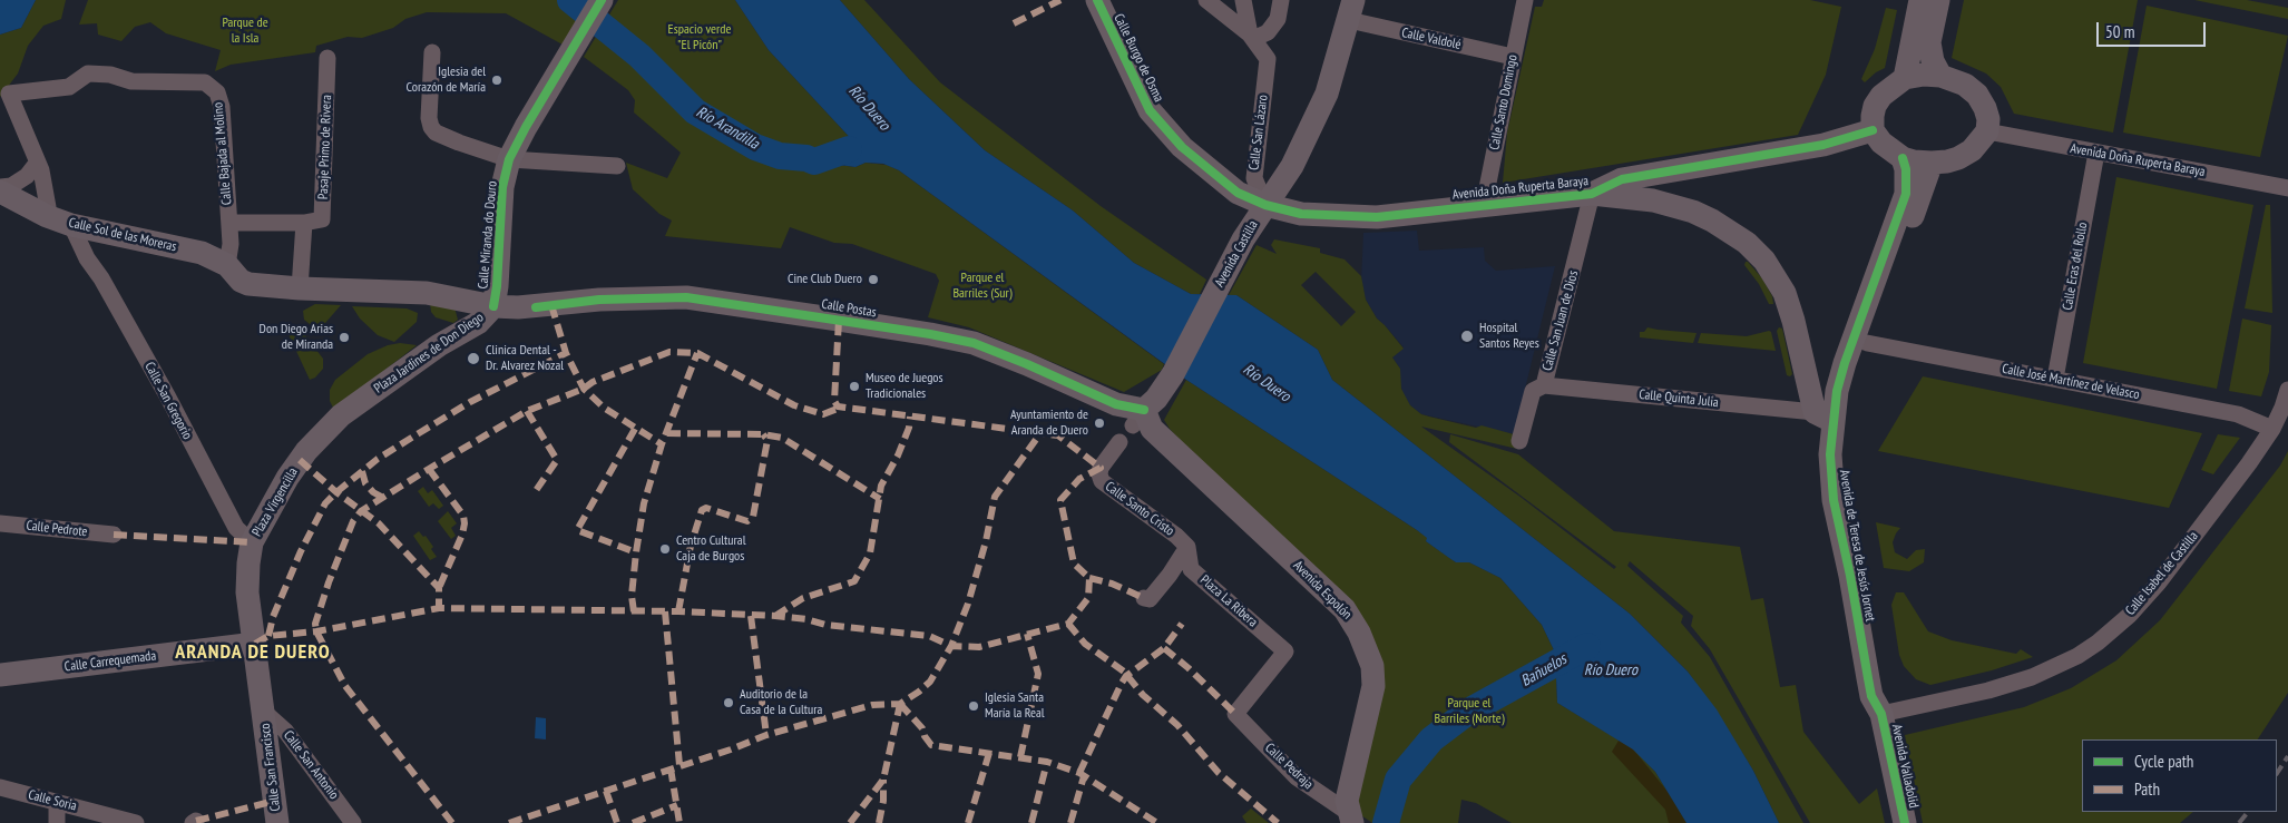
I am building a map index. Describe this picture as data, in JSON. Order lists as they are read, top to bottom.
{
  "streets": {
    "street": [
      "Calle Valdolé",
      "Calle Burgo de Osma",
      "Calle Santo Domingo",
      "Calle San Lázaro",
      "Pasaje Primo de Rivera",
      "Calle Bajada al Molino",
      "Avenida Doña Ruperta Baraya",
      "Calle Sol de las Moreras",
      "Calle Miranda do Douro",
      "Avenida Castilla",
      "Calle Eras del Rollo",
      "Calle Postas",
      "Calle San Juan de Dios",
      "Plaza Jardines de Don Diego",
      "Calle José Martínez de Velasco",
      "Calle Quinta Julia",
      "Calle San Gregorio",
      "Plaza Virgencilla",
      "Calle Santo Cristo",
      "Calle Pedrote",
      "Avenida de Teresa de Jesús Jornet",
      "Calle Isabel de Castilla",
      "Avenida Espolón",
      "Plaza La Ribera",
      "Calle Carrequemada",
      "Calle San Antonio",
      "Calle Pedraja",
      "Avenida Valladolid",
      "Calle San Francisco",
      "Calle Soria"
    ]
  },
  "crossings": [
    ["Calle Valdolé", "Calle Santo Domingo"],
    ["Calle Valdolé", "Avenida Castilla"],
    ["Calle Burgo de Osma", "Calle San Lázaro"],
    ["Calle Burgo de Osma", "Avenida Doña Ruperta Baraya"],
    ["Calle Burgo de Osma", "Avenida Castilla"],
    ["Calle Santo Domingo", "Avenida Doña Ruperta Baraya"],
    ["Calle San Lázaro", "Avenida Doña Ruperta Baraya"],
    ["Calle San Lázaro", "Avenida Castilla"],
    ["Calle Bajada al Molino", "Calle Sol de las Moreras"],
    ["Calle Bajada al Molino", "Plaza Jardines de Don Diego"],
    ["Avenida Doña Ruperta Baraya", "Avenida Castilla"],
    ["Avenida Doña Ruperta Baraya", "Calle Eras del Rollo"],
    ["Avenida Doña Ruperta Baraya", "Calle San Juan de Dios"],
    ["Avenida Doña Ruperta Baraya", "Avenida de Teresa de Jesús Jornet"],
    ["Calle Sol de las Moreras", "Plaza Jardines de Don Diego"],
    ["Calle Sol de las Moreras", "Calle San Gregorio"],
    ["Calle Miranda do Douro", "Calle Postas"],
    ["Calle Miranda do Douro", "Plaza Jardines de Don Diego"],
    ["Avenida Castilla", "Calle Postas"],
    ["Avenida Castilla", "Avenida Espolón"],
    ["Calle Eras del Rollo", "Calle José Martínez de Velasco"],
    ["Calle Postas", "Plaza Jardines de Don Diego"],
    ["Calle Postas", "Avenida Espolón"],
    ["Calle San Juan de Dios", "Calle Quinta Julia"],
    ["Plaza Jardines de Don Diego", "Plaza Virgencilla"],
    ["Calle José Martínez de Velasco", "Avenida de Teresa de Jesús Jornet"],
    ["Calle José Martínez de Velasco", "Calle Isabel de Castilla"],
    ["Calle Quinta Julia", "Avenida de Teresa de Jesús Jornet"],
    ["Calle San Gregorio", "Plaza Virgencilla"],
    ["Plaza Virgencilla", "Calle Carrequemada"],
    ["Plaza Virgencilla", "Calle San Antonio"],
    ["Plaza Virgencilla", "Calle San Francisco"],
    ["Calle Santo Cristo", "Plaza La Ribera"],
    ["Avenida de Teresa de Jesús Jornet", "Calle Isabel de Castilla"],
    ["Avenida de Teresa de Jesús Jornet", "Avenida Valladolid"],
    ["Calle Isabel de Castilla", "Avenida Valladolid"],
    ["Avenida Espolón", "Calle Pedraja"],
    ["Plaza La Ribera", "Calle Pedraja"],
    ["Calle San Antonio", "Calle San Francisco"]
  ],
  "districts": ["ARANDA DE DUERO"],
  "water": ["Río Duero", "Río Arandilla", "Bañuelos"],
  "parks": [
    "Parque de la Isla",
    "Espacio verde \"El Picón\"",
    "Parque el Barriles (Sur)",
    "Parque el Barriles (Norte)"
  ],
  "places": [
    "Iglesia del Corazón de María",
    "Cine Club Duero",
    "Hospital Santos Reyes",
    "Don Diego Arias de Miranda",
    "Clinica Dental - Dr. Alvarez Nozal",
    "Museo de Juegos Tradicionales",
    "Ayuntamiento de Aranda de Duero",
    "Centro Cultural Caja de Burgos",
    "Auditorio de la Casa de la Cultura",
    "Iglesia Santa María la Real"
  ],
  "legend": ["Cycle path", "Path"],
  "scale_bar": "50 m"
}
